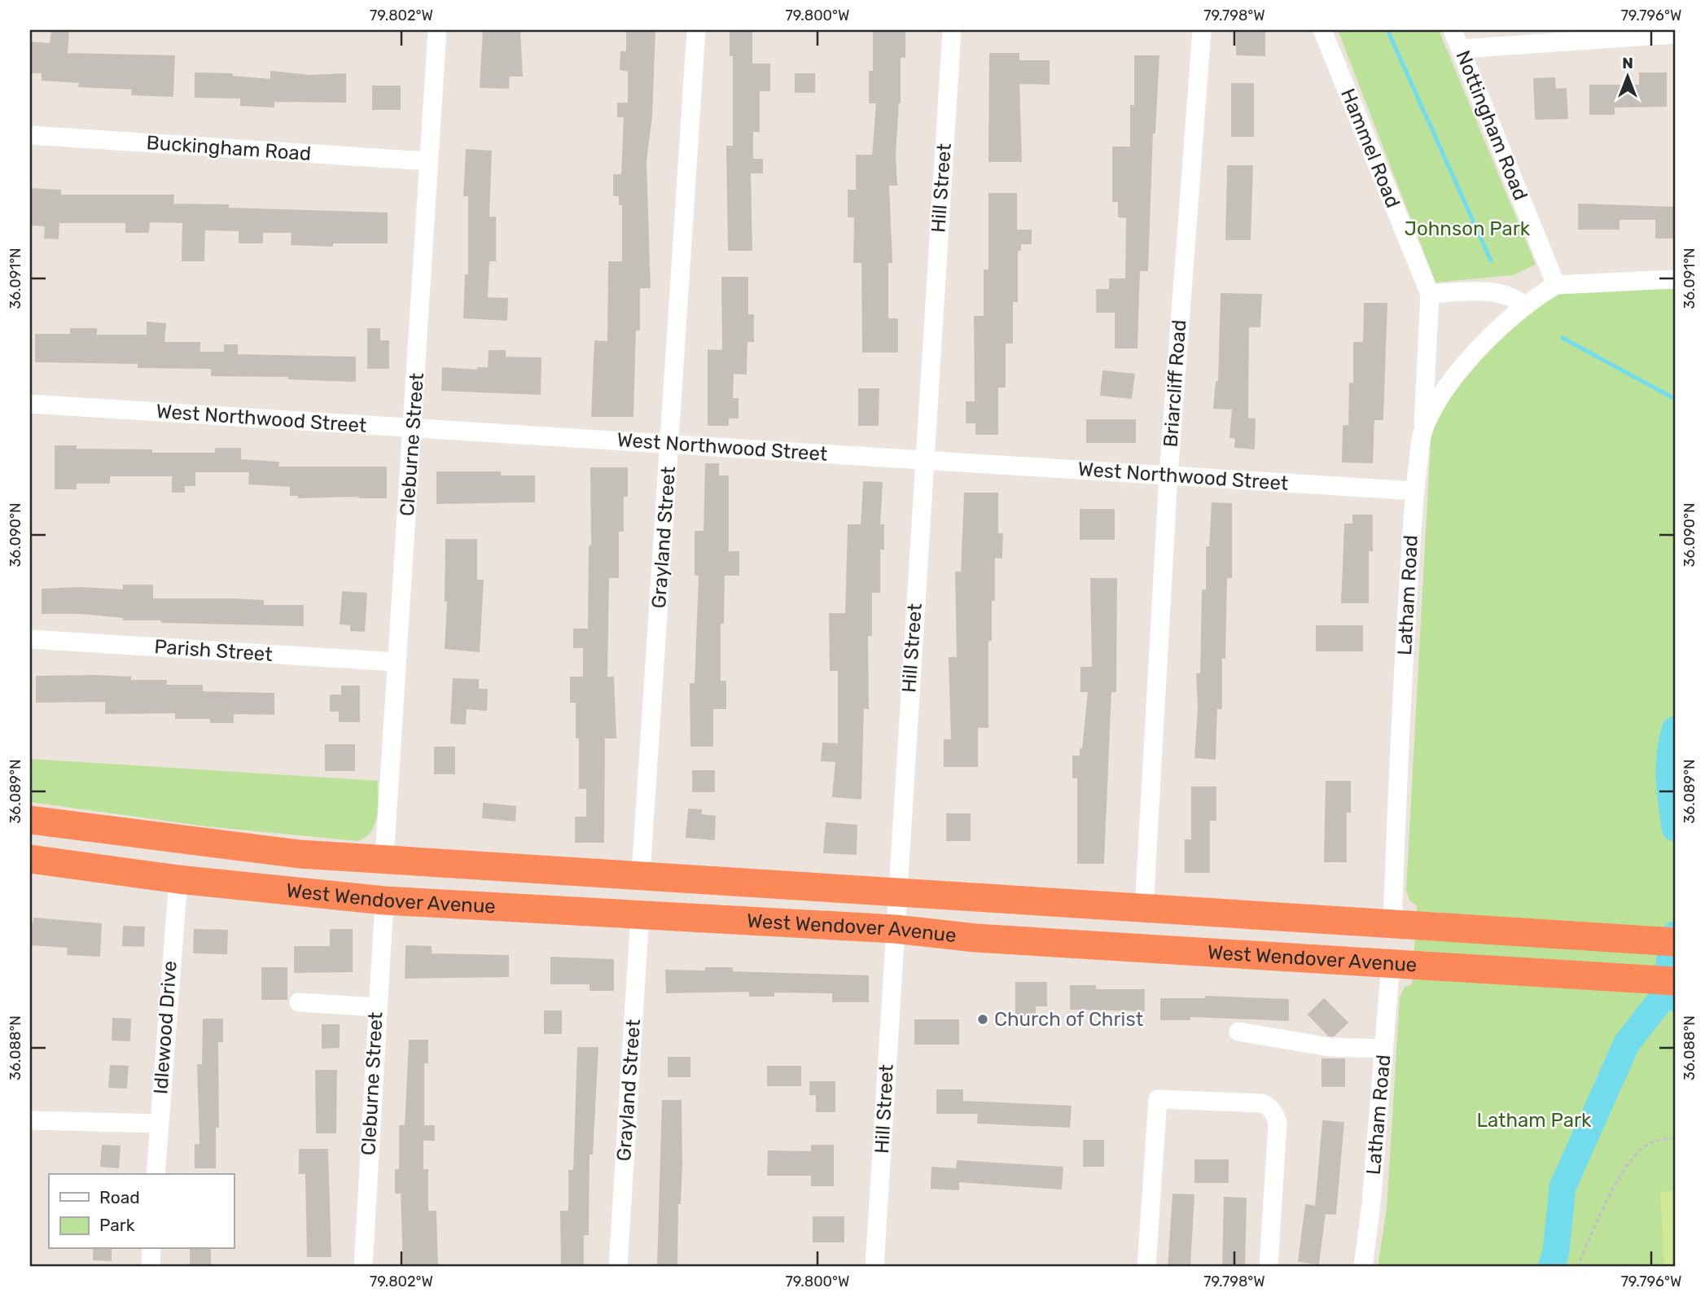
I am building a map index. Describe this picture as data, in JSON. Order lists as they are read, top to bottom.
{
  "streets": {
    "highway": ["West Wendover Avenue"],
    "street": [
      "Nottingham Road",
      "Buckingham Road",
      "Hammel Road",
      "Hill Street",
      "Briarcliff Road",
      "West Northwood Street",
      "Cleburne Street",
      "Grayland Street",
      "Latham Road",
      "Parish Street",
      "Idlewood Drive"
    ]
  },
  "crossings": [
    ["Nottingham Road", "Latham Road"],
    ["Buckingham Road", "Cleburne Street"],
    ["Hammel Road", "Latham Road"],
    ["Hill Street", "West Northwood Street"],
    ["Hill Street", "West Wendover Avenue"],
    ["Briarcliff Road", "West Northwood Street"],
    ["Briarcliff Road", "West Wendover Avenue"],
    ["West Northwood Street", "Cleburne Street"],
    ["West Northwood Street", "Grayland Street"],
    ["West Northwood Street", "Latham Road"],
    ["Cleburne Street", "Parish Street"],
    ["Cleburne Street", "West Wendover Avenue"],
    ["Grayland Street", "West Wendover Avenue"],
    ["Latham Road", "West Wendover Avenue"],
    ["West Wendover Avenue", "Idlewood Drive"]
  ],
  "parks": ["Johnson Park", "Latham Park"],
  "places": ["Church of Christ"],
  "legend": ["Road", "Park"],
  "north": "top",
  "coordinates": [
    "79.802°W",
    "79.800°W",
    "79.798°W",
    "79.796°W",
    "36.091°N",
    "36.090°N",
    "36.089°N",
    "36.088°N"
  ]
}
